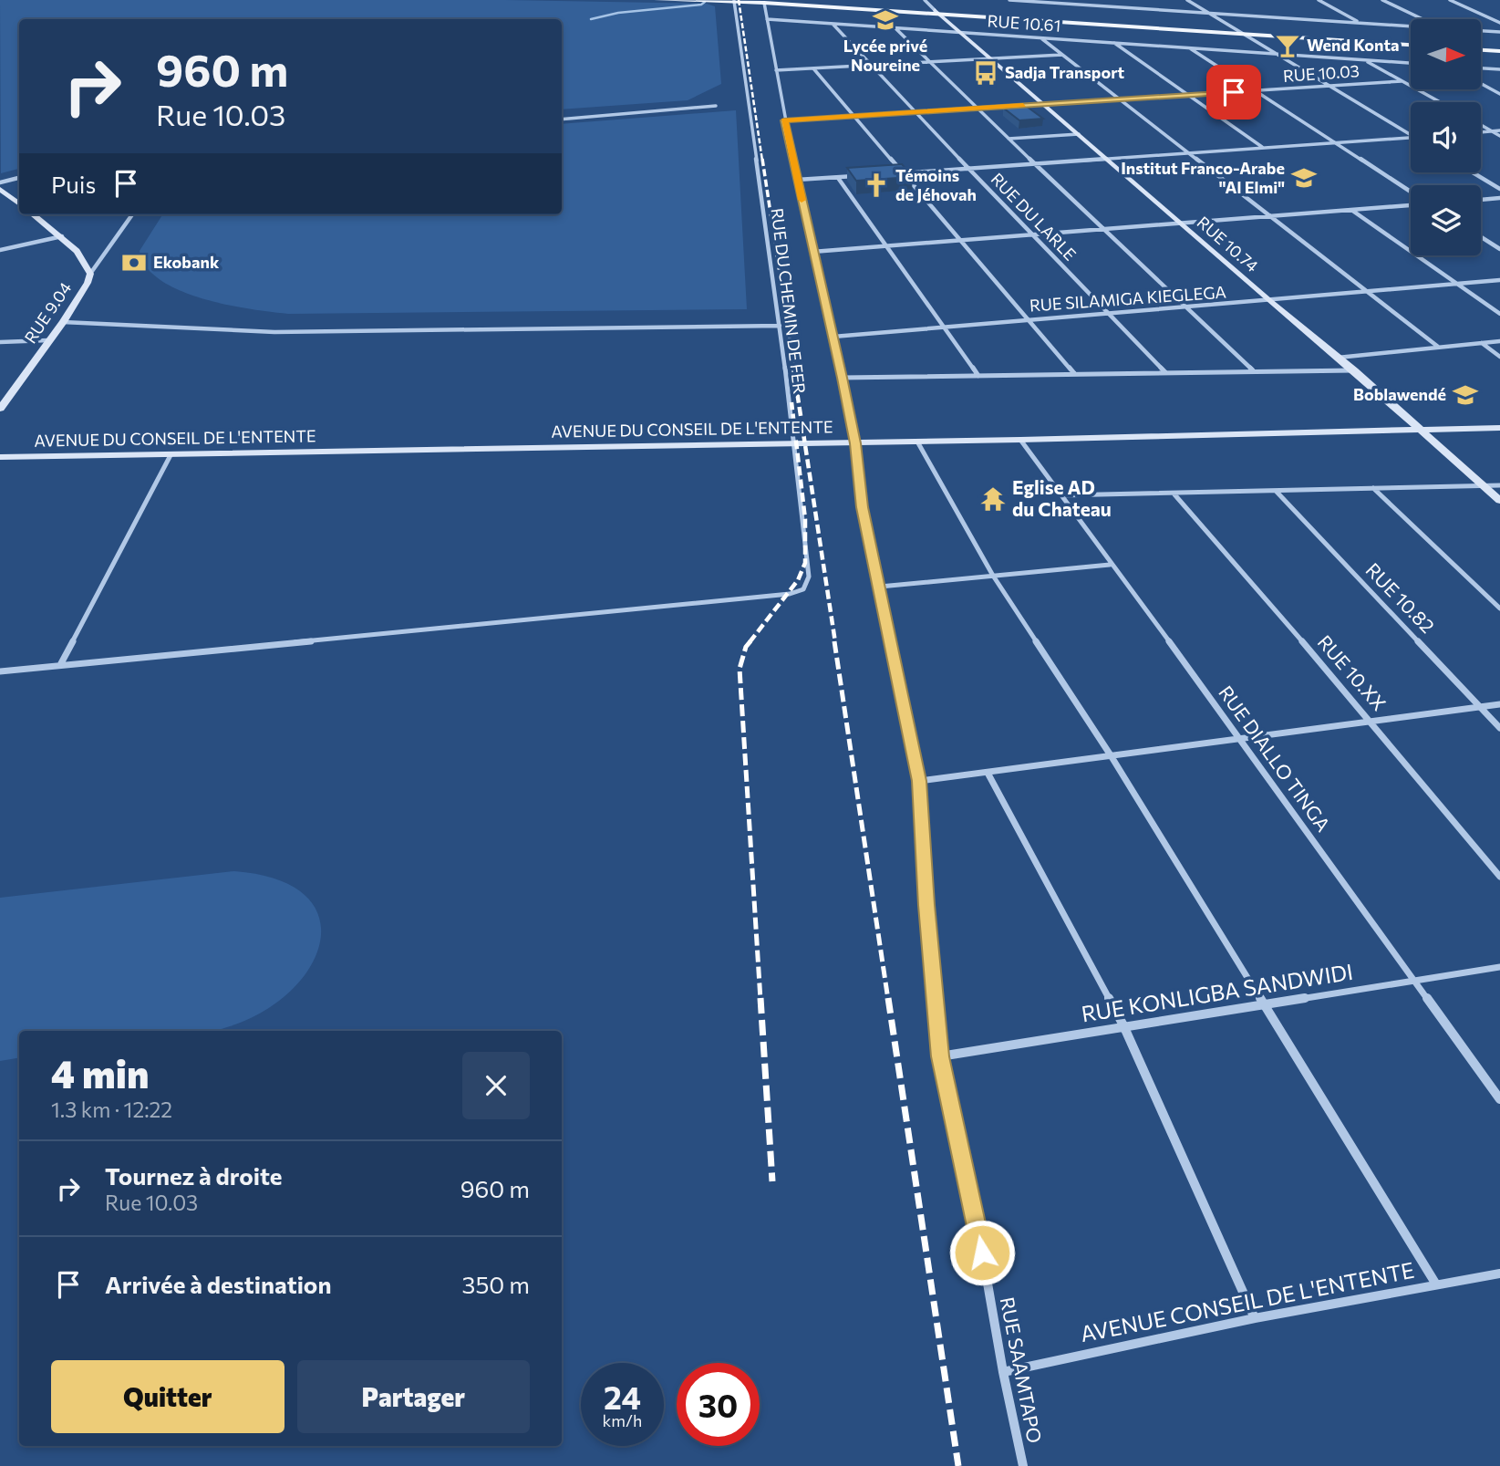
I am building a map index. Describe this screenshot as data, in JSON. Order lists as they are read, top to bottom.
{
  "streets": {
    "main road": ["RUE 10.74", "RUE 9.04", "AVENUE DU CONSEIL DE L'ENTENTE"],
    "street": [
      "RUE 10.61",
      "RUE 10.03",
      "RUE DU LARLE",
      "RUE SILAMIGA KIEGLEGA",
      "RUE DU CHEMIN DE FER",
      "RUE 10.82",
      "RUE 10.XX",
      "RUE DIALLO TINGA",
      "RUE KONLIGBA SANDWIDI",
      "AVENUE CONSEIL DE L'ENTENTE",
      "RUE SAAMTAPO"
    ]
  },
  "crossings": [
    ["RUE 10.61", "RUE DU LARLE"],
    ["RUE 10.61", "RUE 10.74"],
    ["RUE 10.61", "RUE SAAMTAPO"],
    ["RUE 10.03", "RUE DU LARLE"],
    ["RUE 10.03", "RUE 10.74"],
    ["RUE 10.03", "RUE SAAMTAPO"],
    ["RUE DU LARLE", "RUE SILAMIGA KIEGLEGA"],
    ["RUE 10.74", "RUE SILAMIGA KIEGLEGA"],
    ["RUE 10.74", "AVENUE DU CONSEIL DE L'ENTENTE"],
    ["RUE SILAMIGA KIEGLEGA", "RUE SAAMTAPO"],
    ["RUE DU CHEMIN DE FER", "AVENUE DU CONSEIL DE L'ENTENTE"],
    ["AVENUE DU CONSEIL DE L'ENTENTE", "RUE DIALLO TINGA"],
    ["AVENUE DU CONSEIL DE L'ENTENTE", "RUE SAAMTAPO"],
    ["RUE DIALLO TINGA", "RUE KONLIGBA SANDWIDI"],
    ["RUE KONLIGBA SANDWIDI", "RUE SAAMTAPO"],
    ["AVENUE CONSEIL DE L'ENTENTE", "RUE SAAMTAPO"]
  ],
  "places": {
    "school or university": ["Lycée privé Noureine", "Institut Franco-Arabe \"Al Elmi\"", "Boblawendé"],
    "bar": ["Wend Konta"],
    "bus stop": ["Sadja Transport"],
    "church": ["Témoins de Jéhovah"],
    "bank": ["Ekobank"],
    "temple": ["Eglise AD du Chateau"]
  },
  "north": "right",
  "page": {
    "turn": ["960 m", "Rue 10.03"],
    "then": "Puis",
    "heading": ["4 min", "1.3 km · 12:22"],
    "list": [
      {
        "name": "Tournez à droite",
        "note": "Rue 10.03",
        "value": "960 m"
      },
      {
        "name": "Arrivée à destination",
        "value": "350 m"
      }
    ],
    "buttons": ["Quitter", "Partager"],
    "speed": "24 km/h",
    "limit": "30"
  }
}
